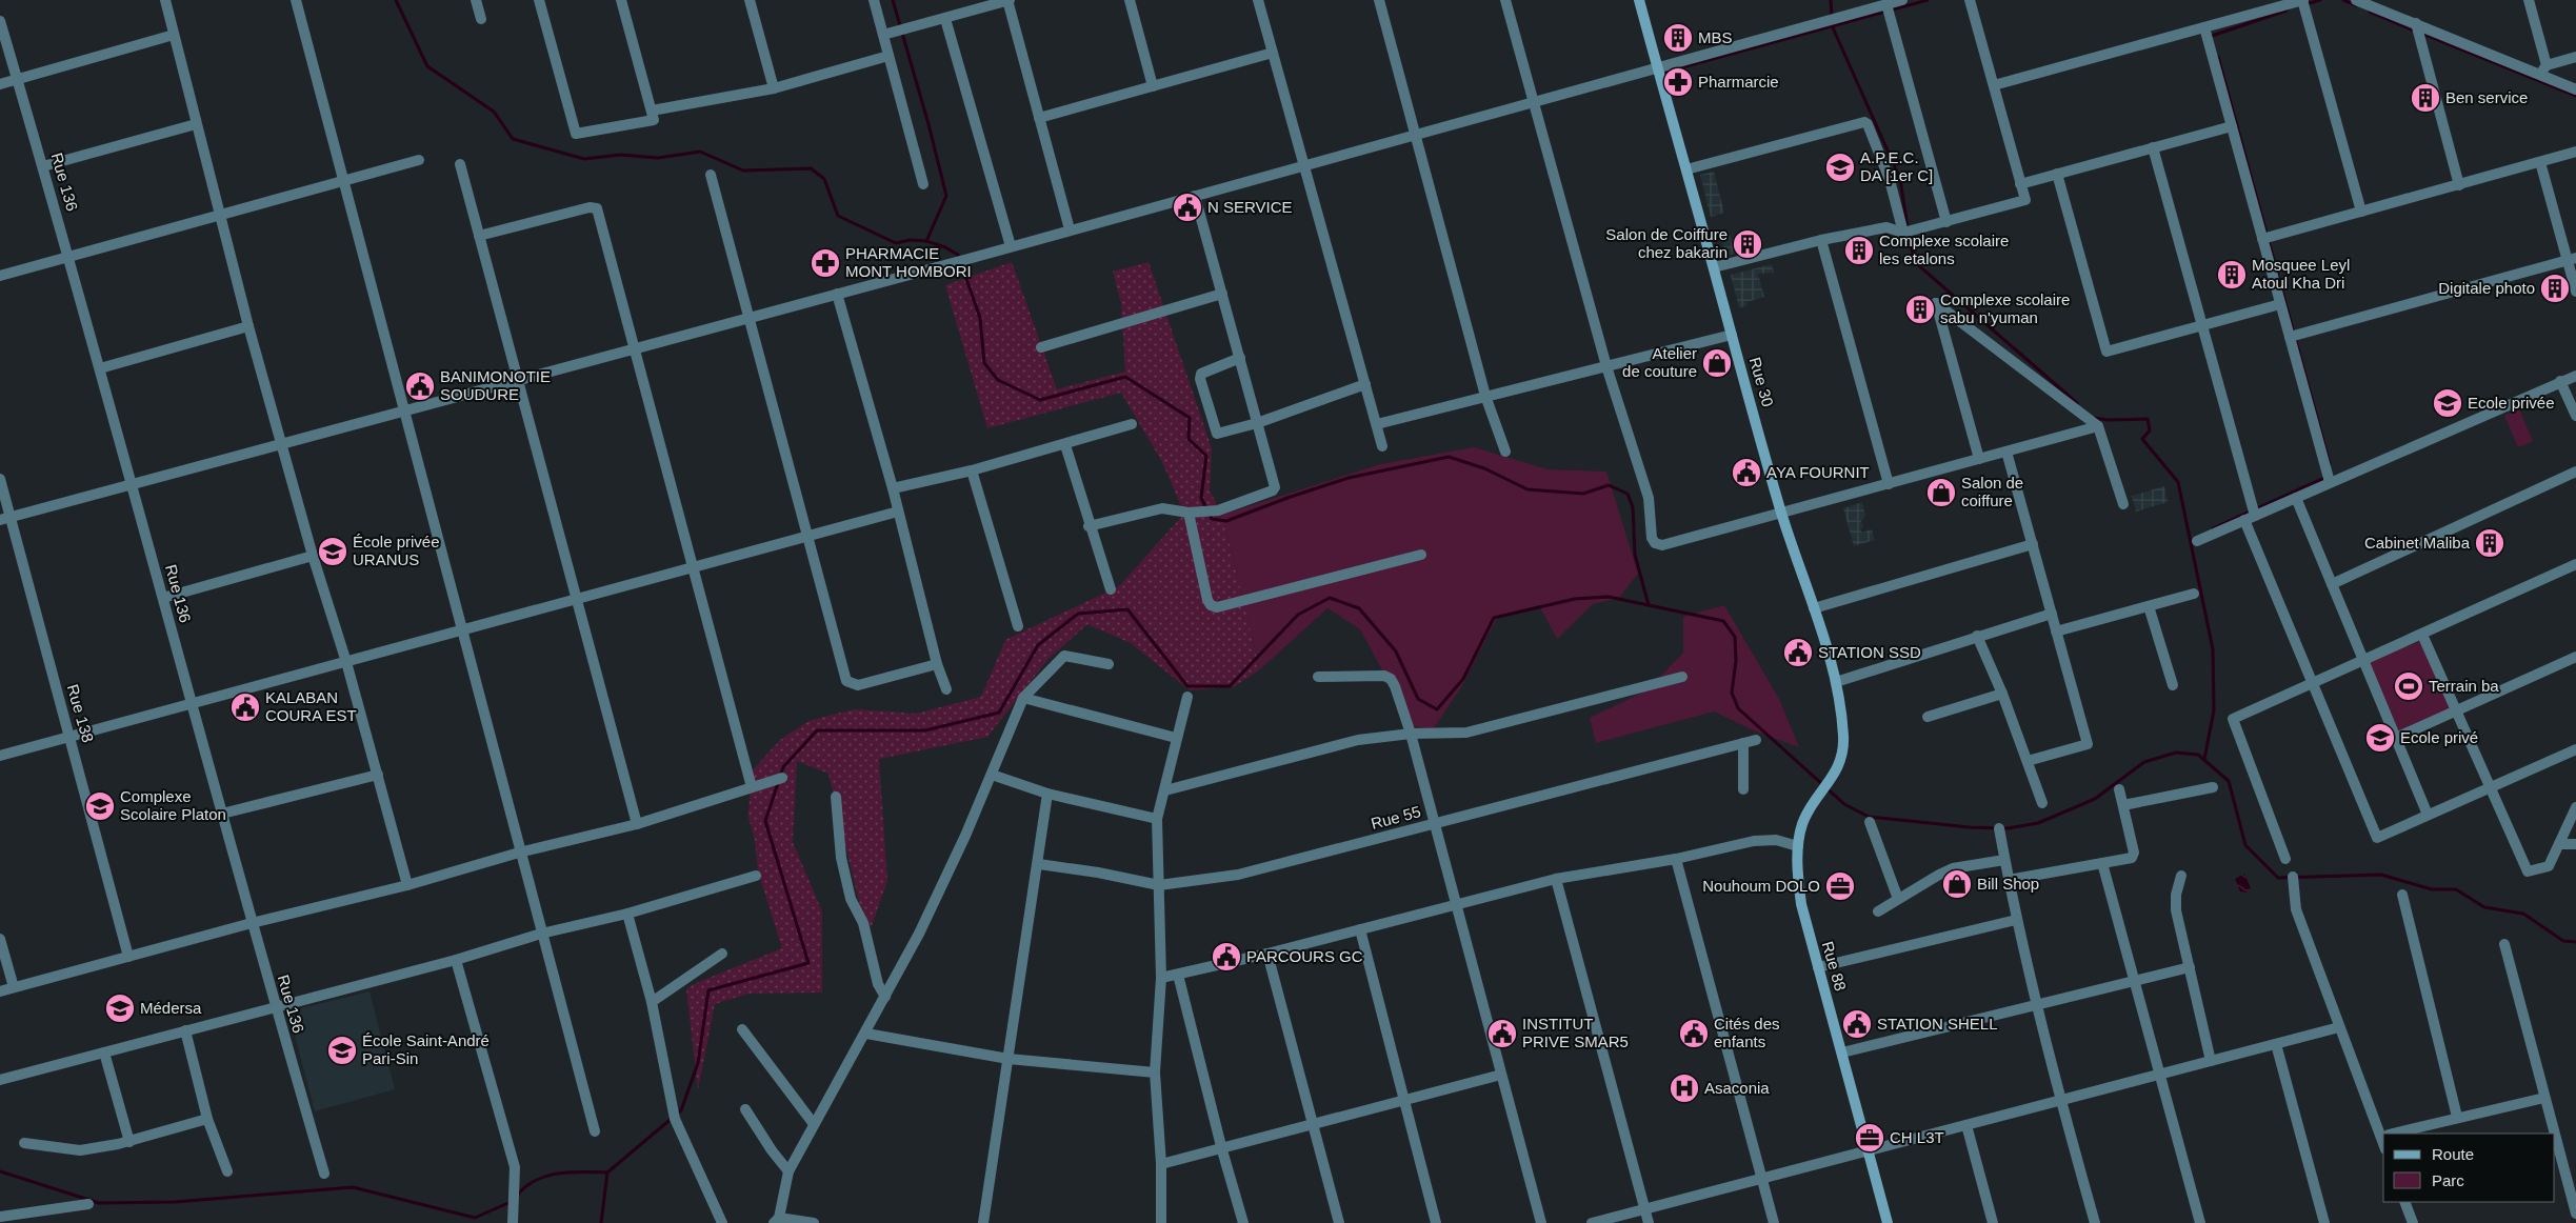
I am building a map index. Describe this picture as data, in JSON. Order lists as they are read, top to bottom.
{
  "streets": {
    "main road": ["Rue 30", "Rue 88"],
    "street": ["Rue 136", "Rue 138", "Rue 55"]
  },
  "crossings": [
    ["Rue 30", "Rue 88"]
  ],
  "places": {
    "building": [
      "MBS",
      "Ben service",
      "Salon de Coiffure chez bakarin",
      "Complexe scolaire les etalons",
      "Mosquee Leyl Atoul Kha Dri",
      "Digitale photo",
      "Complexe scolaire sabu n'yuman",
      "Cabinet Maliba"
    ],
    "pharmacy": ["Pharmarcie", "PHARMACIE MONT HOMBORI"],
    "school or university": [
      "A.P.E.C. DA [1er C]",
      "Ecole privée",
      "École privée URANUS",
      "Ecole privé",
      "Complexe Scolaire Platon",
      "Médersa",
      "École Saint-André Pari-Sin"
    ],
    "public building": [
      "N SERVICE",
      "BANIMONOTIE SOUDURE",
      "AYA FOURNIT",
      "STATION SSD",
      "KALABAN COURA EST",
      "PARCOURS GC",
      "STATION SHELL",
      "INSTITUT PRIVE SMAR5",
      "Cités des enfants"
    ],
    "shop": ["Atelier de couture", "Salon de coiffure", "Bill Shop"],
    "sports": ["Terrain ba"],
    "office": ["Nouhoum DOLO", "CH L3T"],
    "hospital": ["Asaconia"]
  },
  "legend": ["Route", "Parc"]
}
